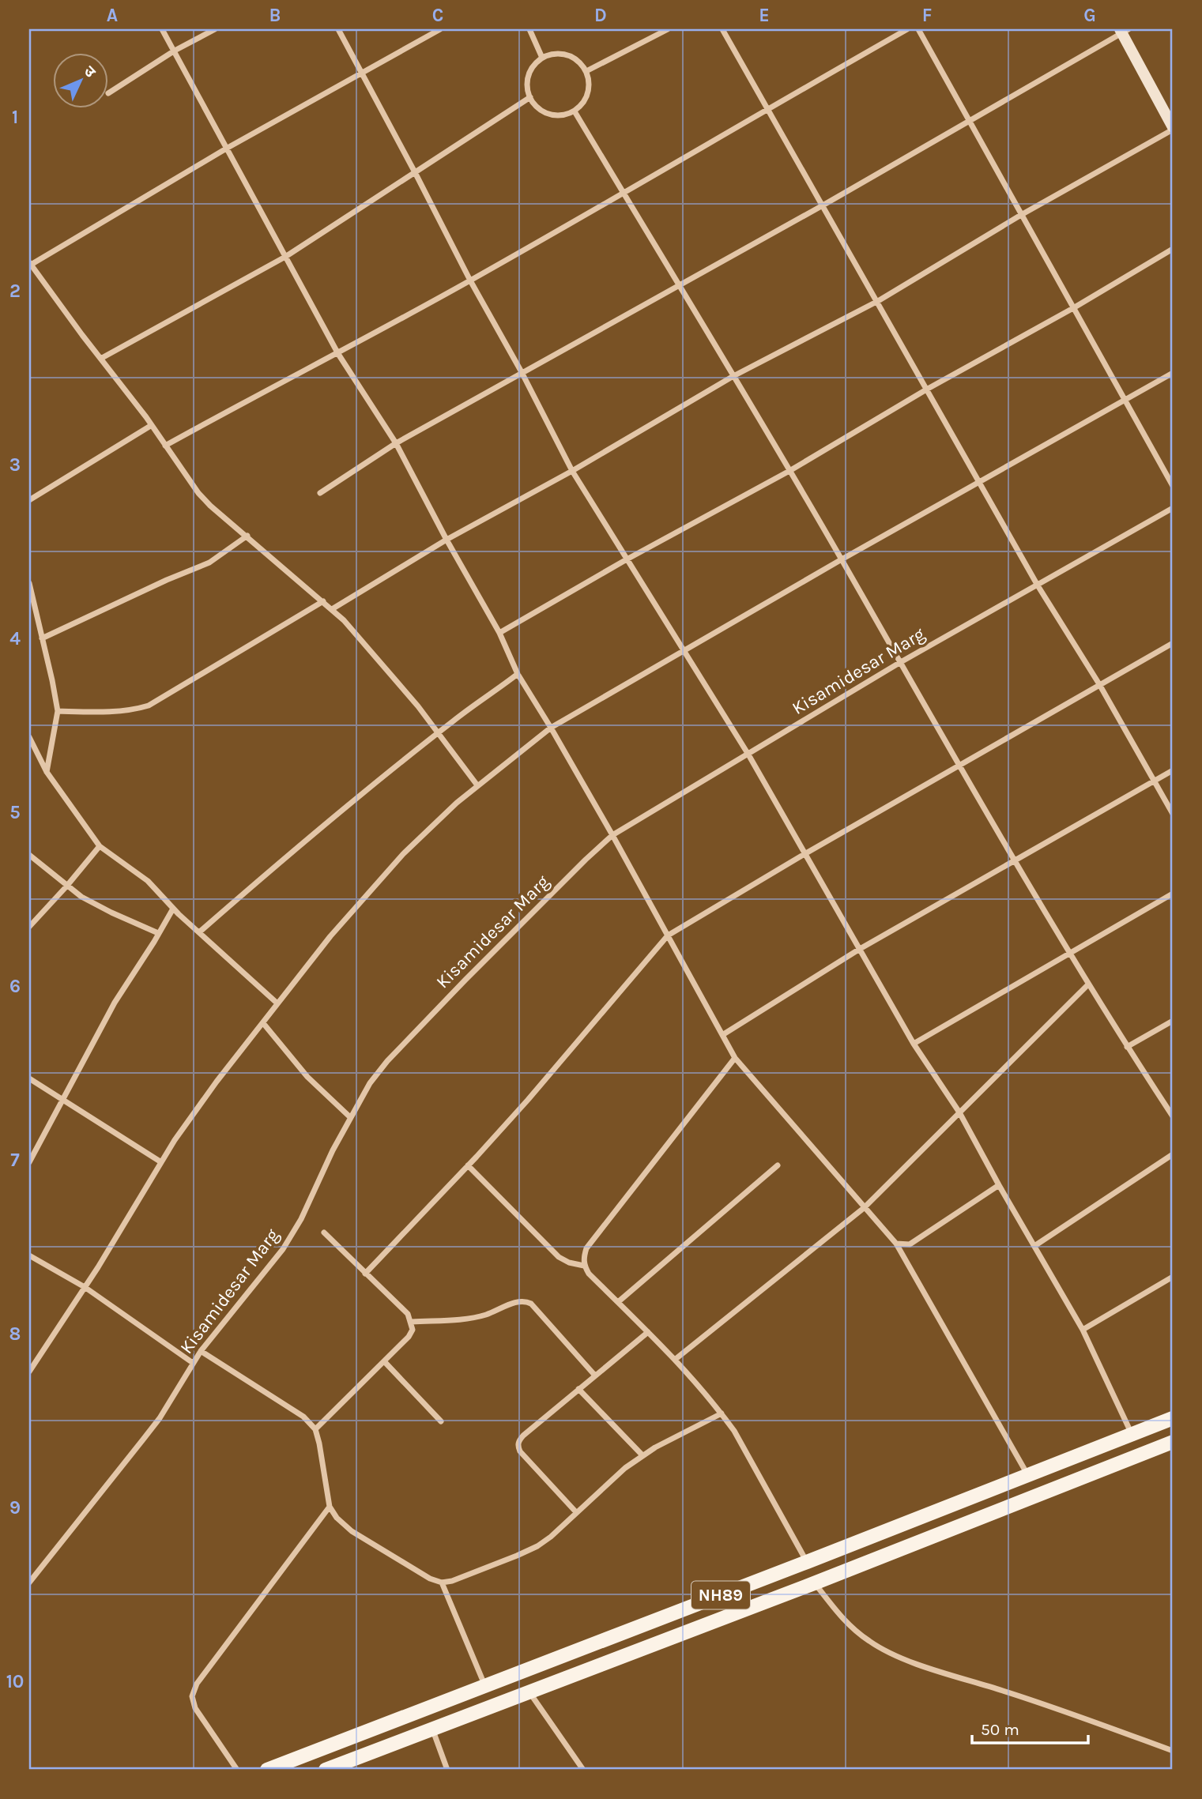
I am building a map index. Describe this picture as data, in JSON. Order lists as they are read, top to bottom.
{
  "streets": {
    "main road": ["NH89"],
    "street": ["Kisamidesar Marg"]
  },
  "scale_bar": "50 m",
  "north": "top right",
  "grid": {
    "columns": [
      "A",
      "B",
      "C",
      "D",
      "E",
      "F",
      "G"
    ],
    "rows": [
      "1",
      "2",
      "3",
      "4",
      "5",
      "6",
      "7",
      "8",
      "9",
      "10"
    ]
  }
}
